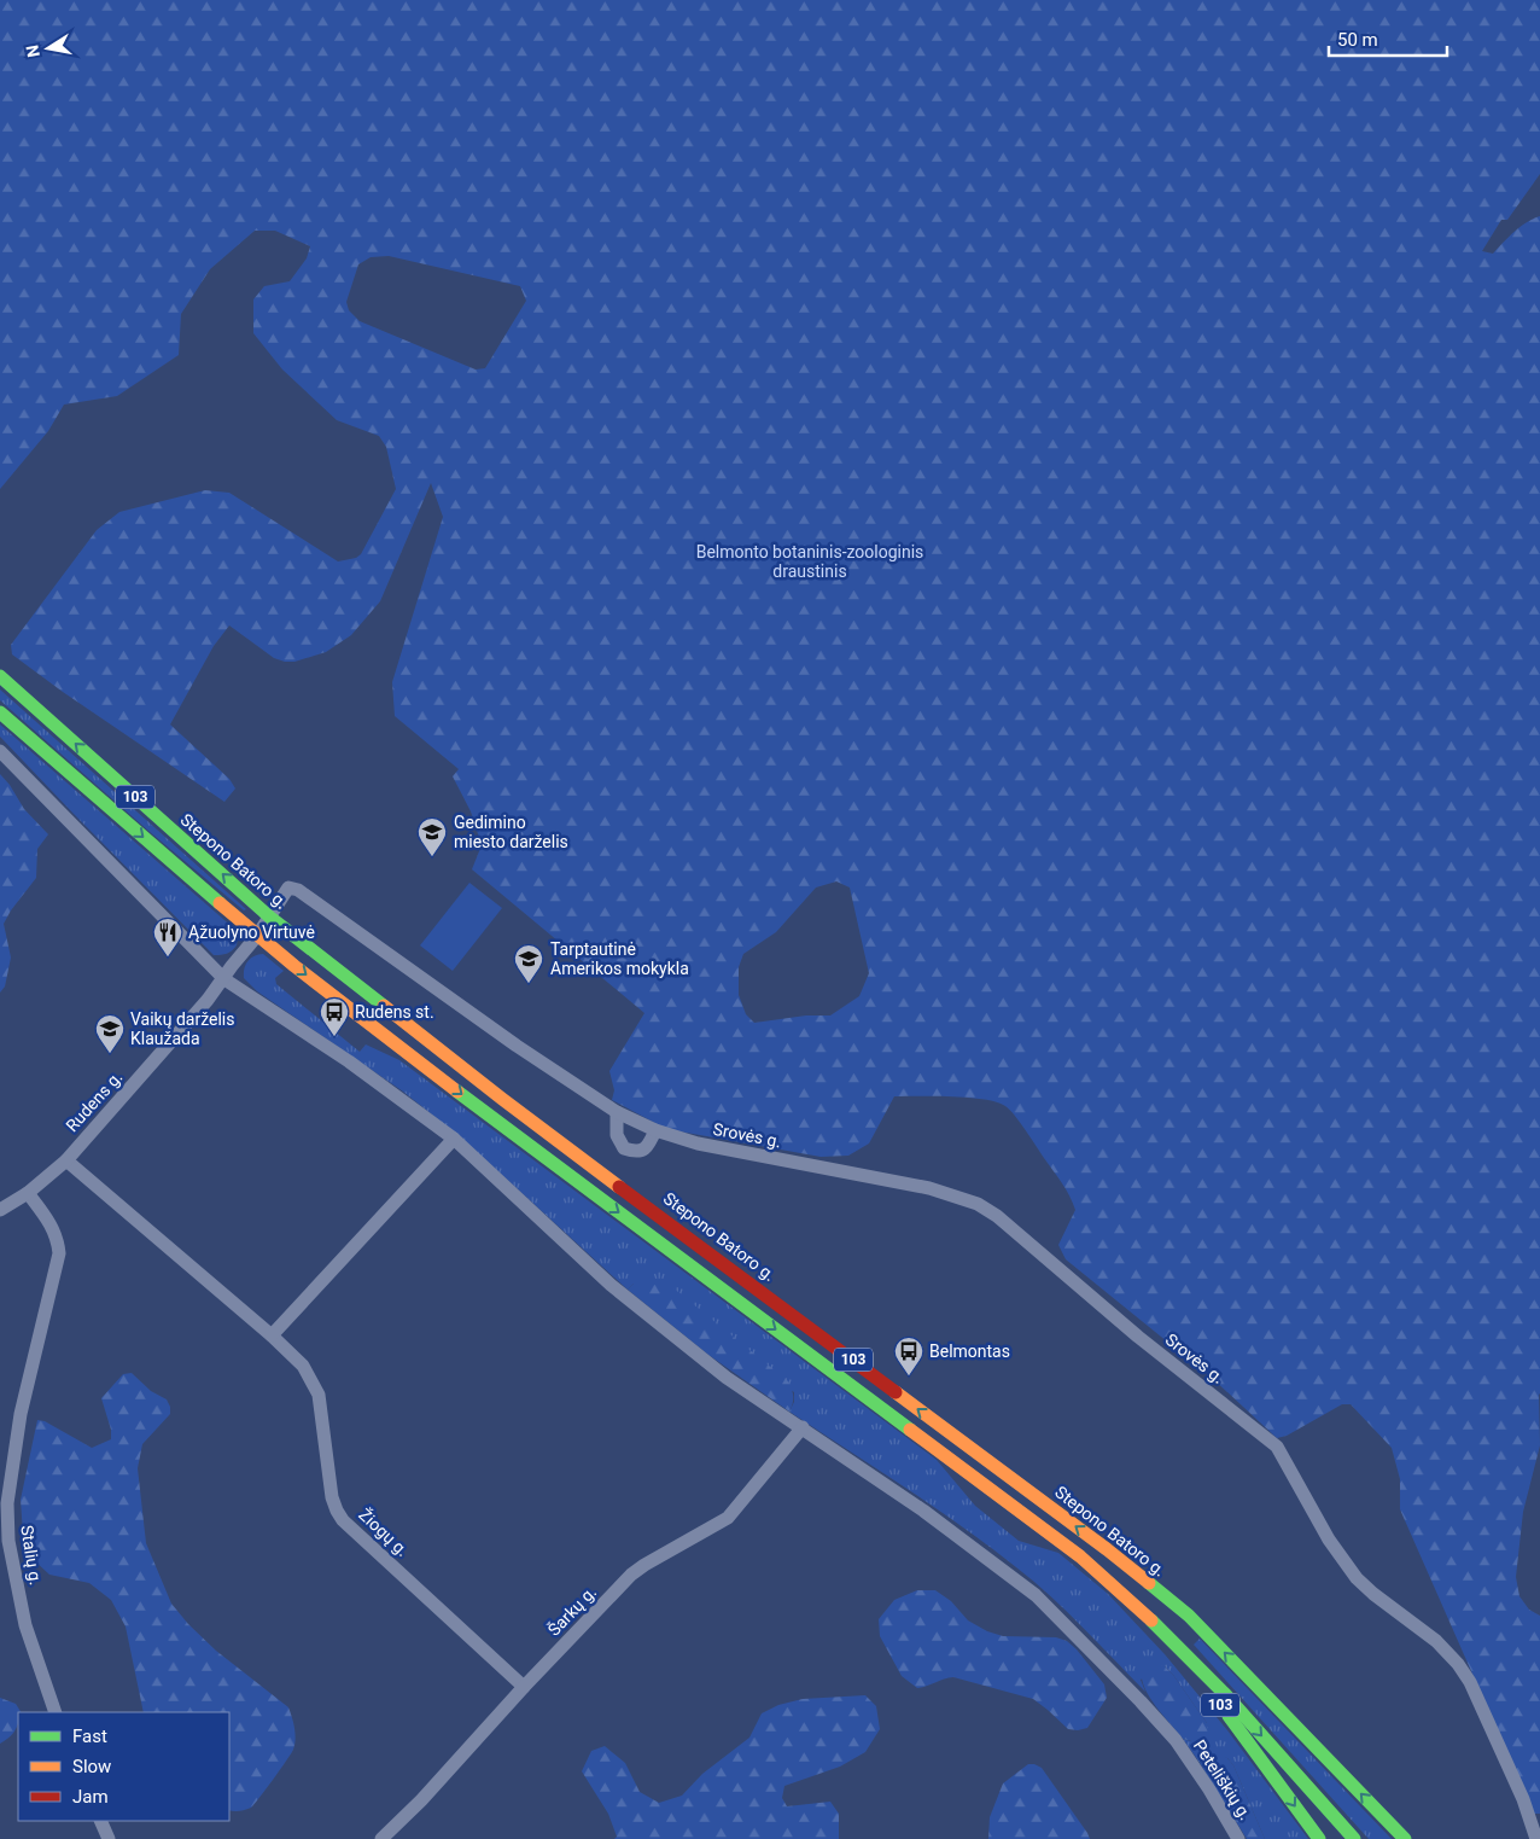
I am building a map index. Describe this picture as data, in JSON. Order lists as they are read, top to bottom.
{
  "streets": {
    "main road": ["103", "Stepono Batoro g."],
    "street": [
      "Rudens g.",
      "Srovės g.",
      "Žiogų g.",
      "Stalių g.",
      "Šarkų g.",
      "Peteliškių g."
    ]
  },
  "crossings": [
    ["103", "Rudens g."],
    ["Stepono Batoro g.", "Rudens g."],
    ["Stepono Batoro g.", "Srovės g."],
    ["Rudens g.", "Srovės g."],
    ["Rudens g.", "Žiogų g."],
    ["Rudens g.", "Stalių g."],
    ["Žiogų g.", "Šarkų g."],
    ["Šarkų g.", "Peteliškių g."]
  ],
  "parks": ["Belmonto botaninis-zoologinis draustinis"],
  "places": {
    "school or university": ["Gedimino miesto darželis", "Tarptautinė Amerikos mokykla", "Vaikų darželis Klaužada"],
    "restaurant": ["Ąžuolyno Virtuvė"],
    "bus stop": ["Rudens st.", "Belmontas"]
  },
  "legend": ["Fast", "Slow", "Jam"],
  "scale_bar": "50 m",
  "north": "left"
}
